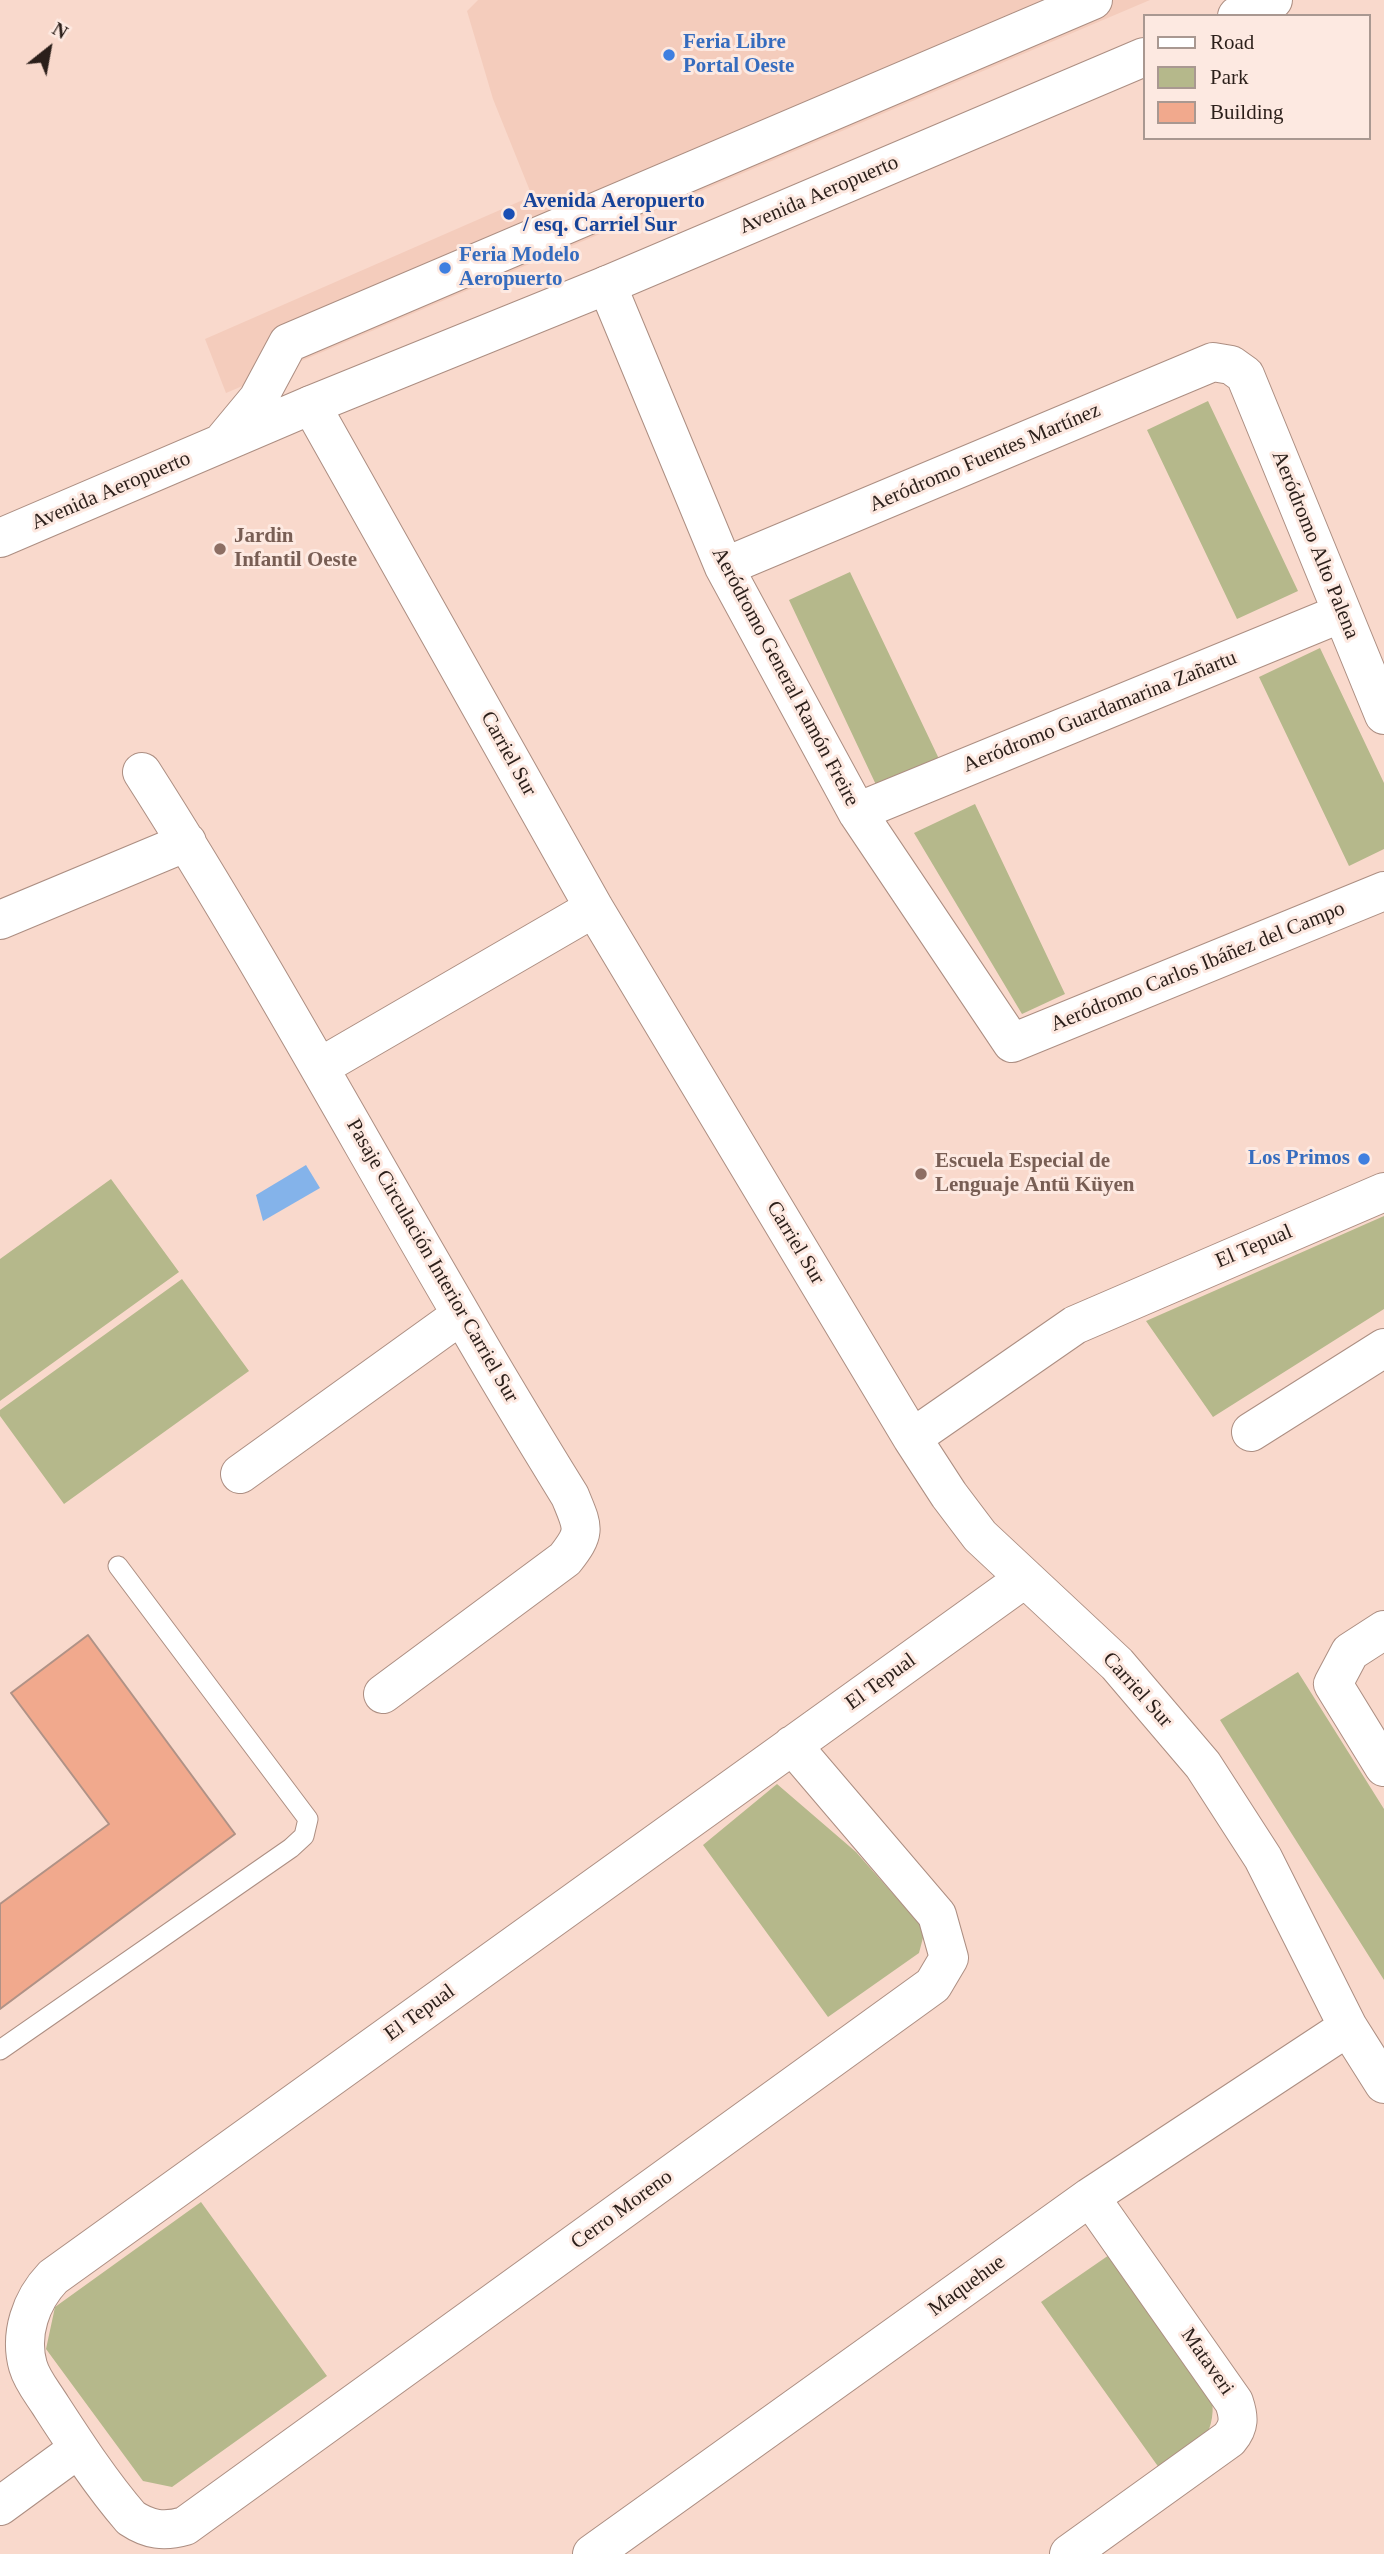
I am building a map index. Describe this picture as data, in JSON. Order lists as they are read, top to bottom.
{
  "streets": {
    "street": [
      "Avenida Aeropuerto",
      "Aeródromo Fuentes Martínez",
      "Aeródromo Alto Palena",
      "Aeródromo General Ramón Freire",
      "Aeródromo Guardamarina Zañartu",
      "Carriel Sur",
      "Aeródromo Carlos Ibáñez del Campo",
      "El Tepual",
      "Pasaje Circulación Interior Carriel Sur",
      "Cerro Moreno",
      "Maquehue",
      "Mataveri"
    ]
  },
  "crossings": [
    ["Avenida Aeropuerto", "Aeródromo General Ramón Freire"],
    ["Avenida Aeropuerto", "Carriel Sur"],
    ["Aeródromo Fuentes Martínez", "Aeródromo Alto Palena"],
    ["Aeródromo Fuentes Martínez", "Aeródromo General Ramón Freire"],
    ["Aeródromo Alto Palena", "Aeródromo Guardamarina Zañartu"],
    ["Aeródromo General Ramón Freire", "Aeródromo Guardamarina Zañartu"],
    ["Aeródromo General Ramón Freire", "Aeródromo Carlos Ibáñez del Campo"],
    ["Carriel Sur", "El Tepual"],
    ["Carriel Sur", "Maquehue"],
    ["El Tepual", "Cerro Moreno"],
    ["Maquehue", "Mataveri"]
  ],
  "places": [
    "Feria Libre Portal Oeste",
    "Avenida Aeropuerto / esq. Carriel Sur",
    "Feria Modelo Aeropuerto",
    "Jardin Infantil Oeste",
    "Los Primos",
    "Escuela Especial de Lenguaje Antü Küyen"
  ],
  "legend": ["Road", "Park", "Building"],
  "north": "top right"
}
